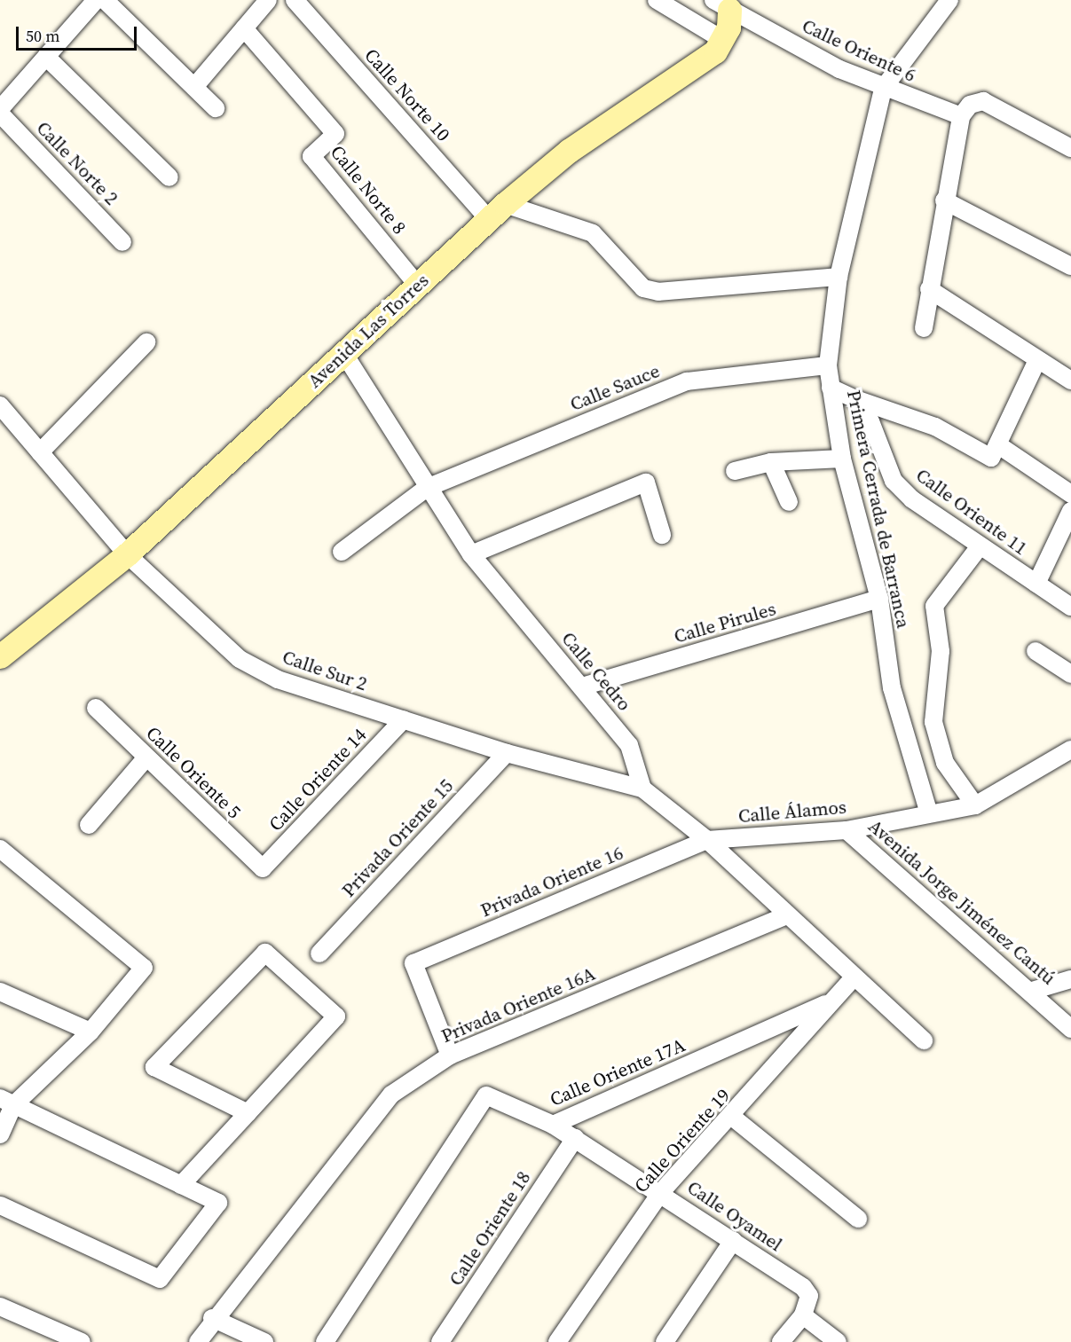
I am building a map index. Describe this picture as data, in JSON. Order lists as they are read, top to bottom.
{
  "streets": {
    "main road": ["Avenida Las Torres"],
    "street": [
      "Calle Oriente 6",
      "Calle Norte 10",
      "Calle Norte 2",
      "Calle Norte 8",
      "Calle Sauce",
      "Primera Cerrada de Barranca",
      "Calle Oriente 11",
      "Calle Pirules",
      "Calle Sur 2",
      "Calle Cedro",
      "Calle Oriente 5",
      "Calle Oriente 14",
      "Calle Álamos",
      "Privada Oriente 15",
      "Privada Oriente 16",
      "Avenida Jorge Jiménez Cantú",
      "Privada Oriente 16A",
      "Calle Oriente 17A",
      "Calle Oriente 19",
      "Calle Oyamel",
      "Calle Oriente 18"
    ]
  },
  "crossings": [
    ["Calle Oriente 6", "Primera Cerrada de Barranca"],
    ["Calle Norte 10", "Avenida Las Torres"],
    ["Calle Norte 8", "Avenida Las Torres"],
    ["Avenida Las Torres", "Calle Sur 2"],
    ["Avenida Las Torres", "Calle Cedro"],
    ["Calle Sauce", "Primera Cerrada de Barranca"],
    ["Calle Sauce", "Calle Cedro"],
    ["Primera Cerrada de Barranca", "Calle Pirules"],
    ["Primera Cerrada de Barranca", "Calle Álamos"],
    ["Calle Pirules", "Calle Cedro"],
    ["Calle Sur 2", "Calle Cedro"],
    ["Calle Sur 2", "Calle Oriente 14"],
    ["Calle Sur 2", "Privada Oriente 15"],
    ["Calle Oriente 5", "Calle Oriente 14"],
    ["Calle Álamos", "Privada Oriente 16"],
    ["Calle Álamos", "Avenida Jorge Jiménez Cantú"],
    ["Privada Oriente 16", "Privada Oriente 16A"],
    ["Calle Oriente 17A", "Calle Oriente 19"],
    ["Calle Oriente 17A", "Calle Oyamel"],
    ["Calle Oriente 19", "Calle Oyamel"],
    ["Calle Oyamel", "Calle Oriente 18"]
  ],
  "scale_bar": "50 m"
}
